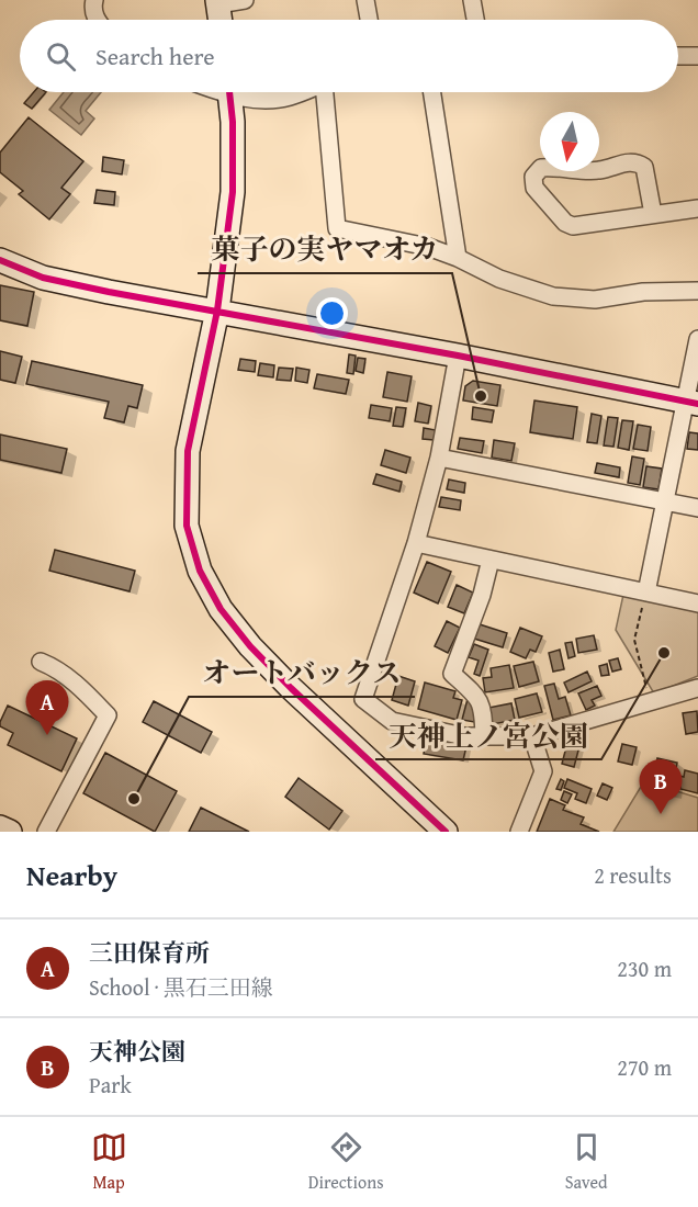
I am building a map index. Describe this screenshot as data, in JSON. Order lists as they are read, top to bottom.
{
  "places": ["菓子の実ヤマオカ", "天神上ノ宮公園", "オートバックス"],
  "north": "bottom",
  "page": {
    "search": "Search here",
    "pins": ["A", "B"],
    "heading": ["Nearby", "2 results"],
    "list": [
      {
        "mark": "A",
        "name": "三田保育所",
        "note": "School · 黒石三田線",
        "value": "230 m"
      },
      {
        "mark": "B",
        "name": "天神公園",
        "note": "Park",
        "value": "270 m"
      }
    ],
    "nav": ["Map", "Directions", "Saved"]
  }
}
